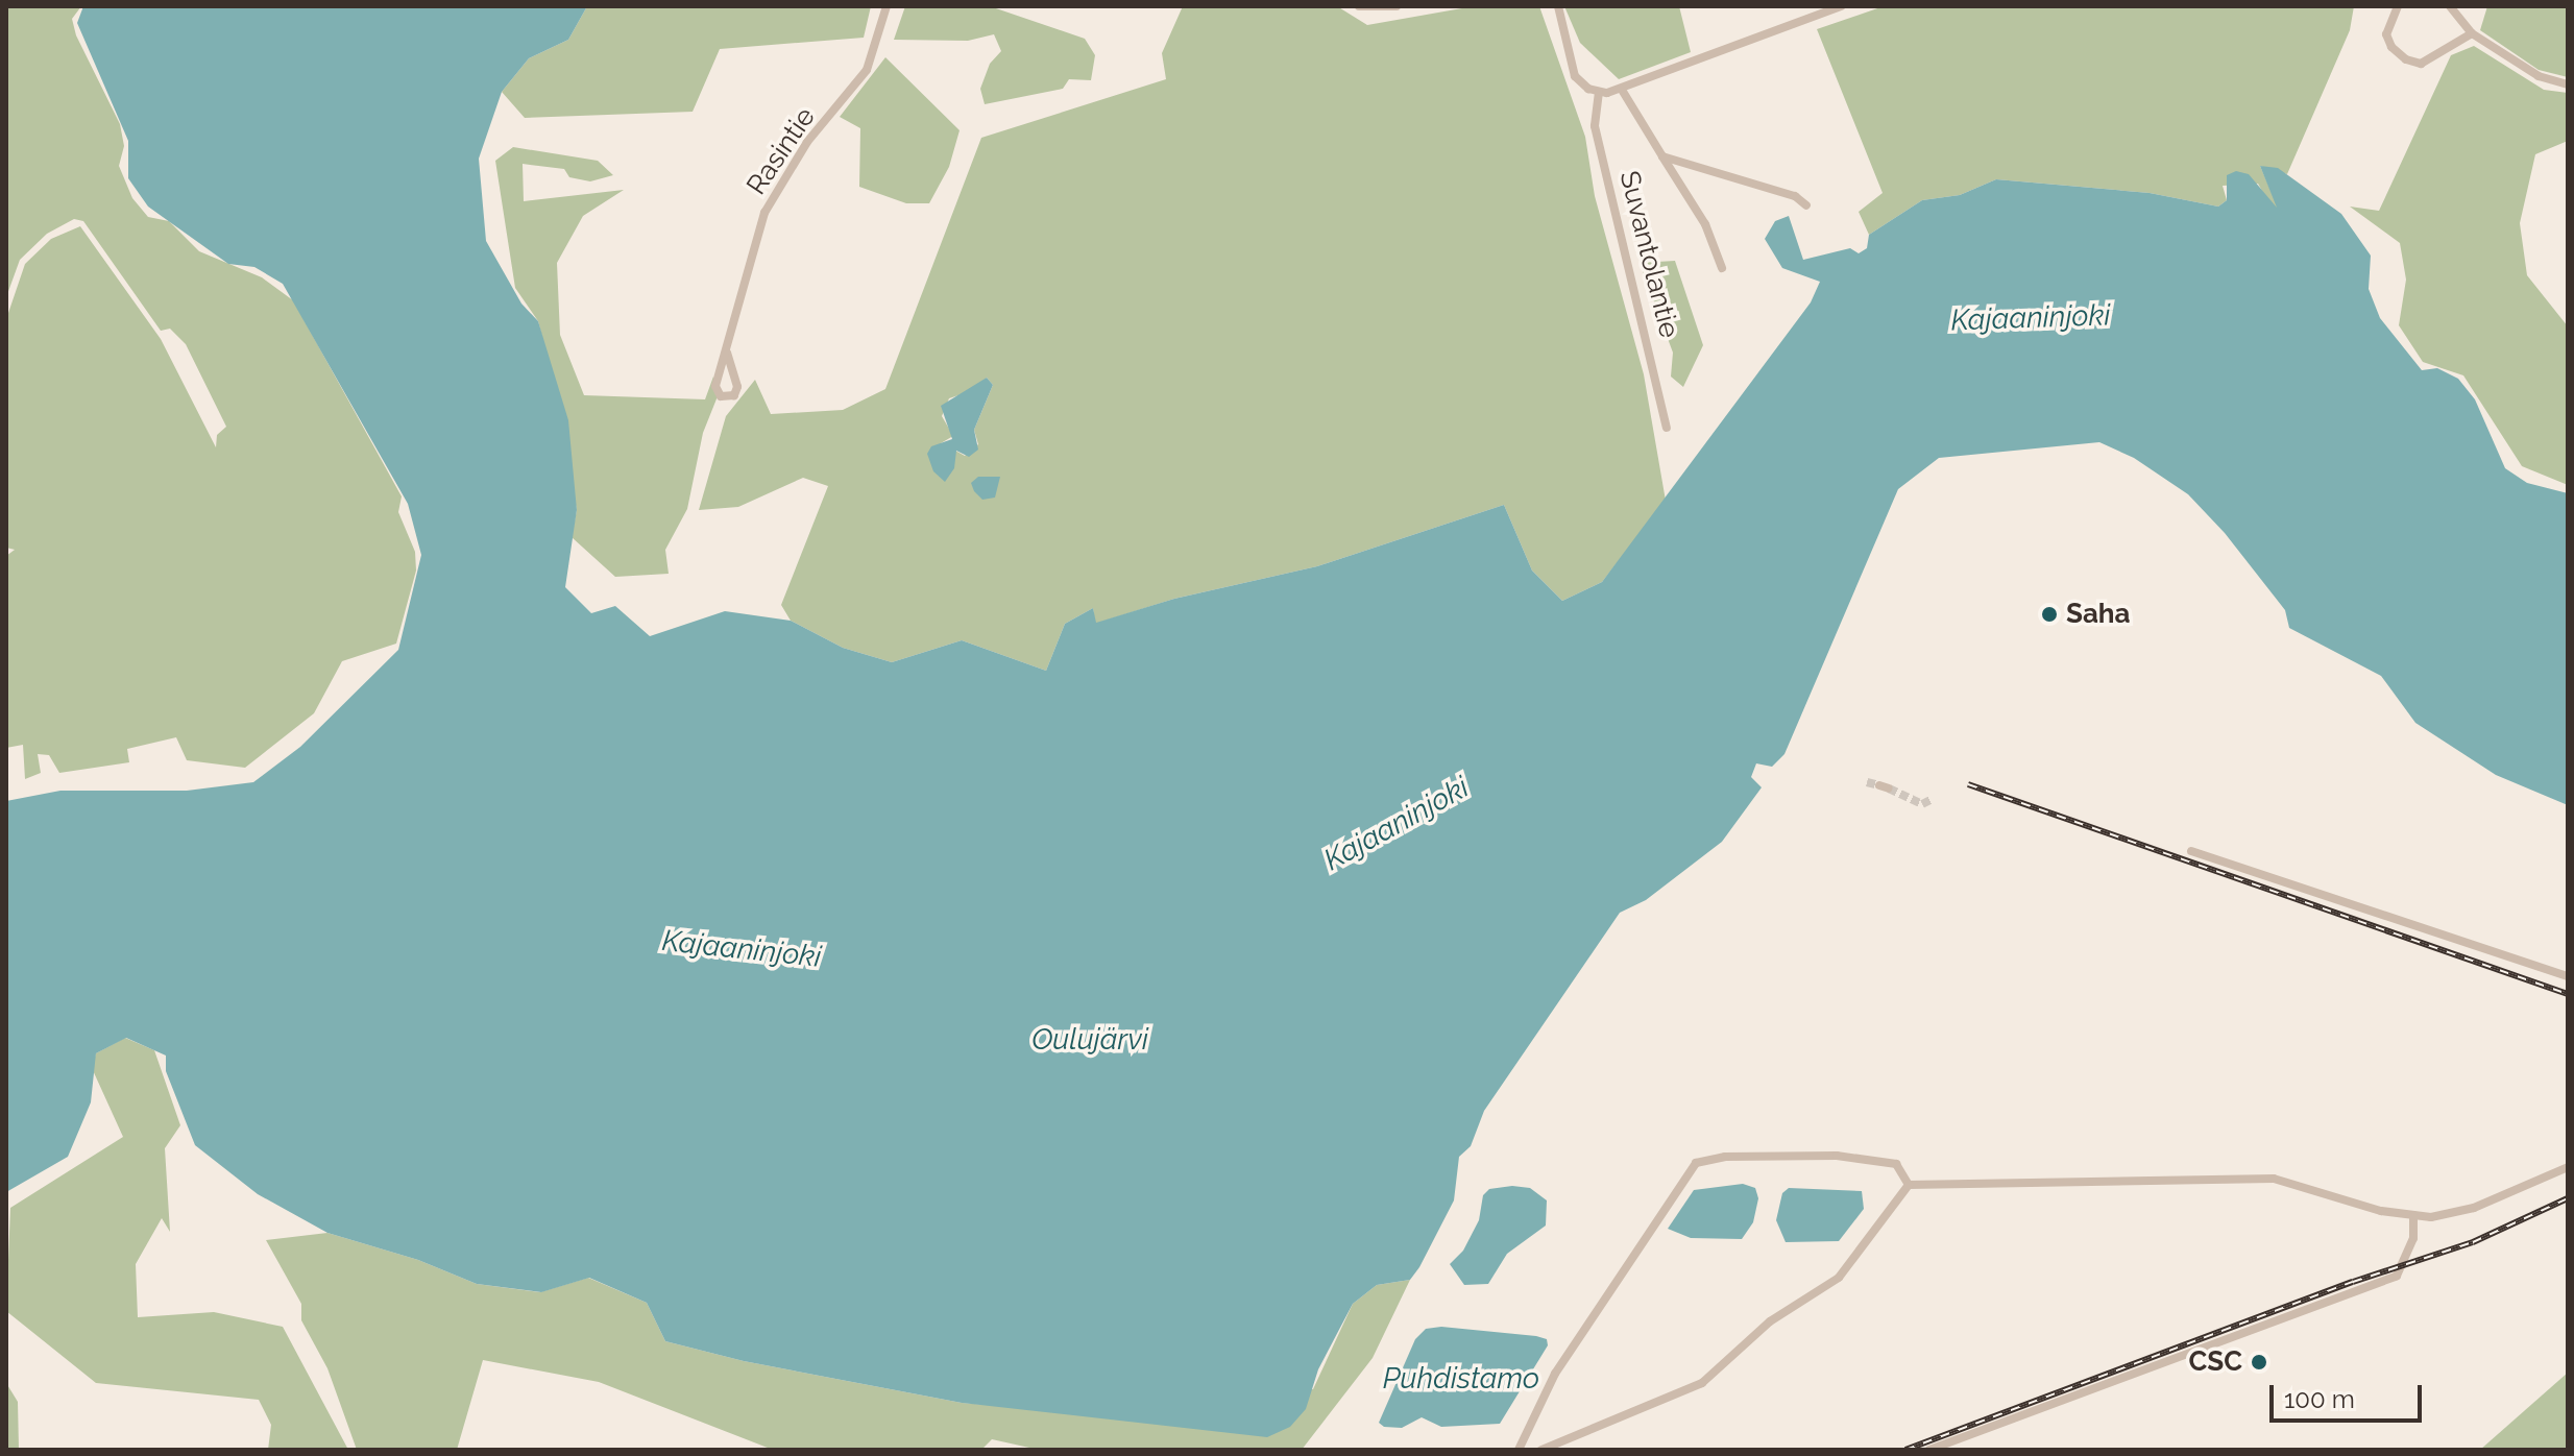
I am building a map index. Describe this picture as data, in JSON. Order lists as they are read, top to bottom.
{
  "streets": {
    "street": ["Rasintie", "Suvantolantie"]
  },
  "water": ["Kajaaninjoki", "Oulujärvi", "Puhdistamo"],
  "places": ["Saha", "CSC"],
  "scale_bar": "100 m"
}
